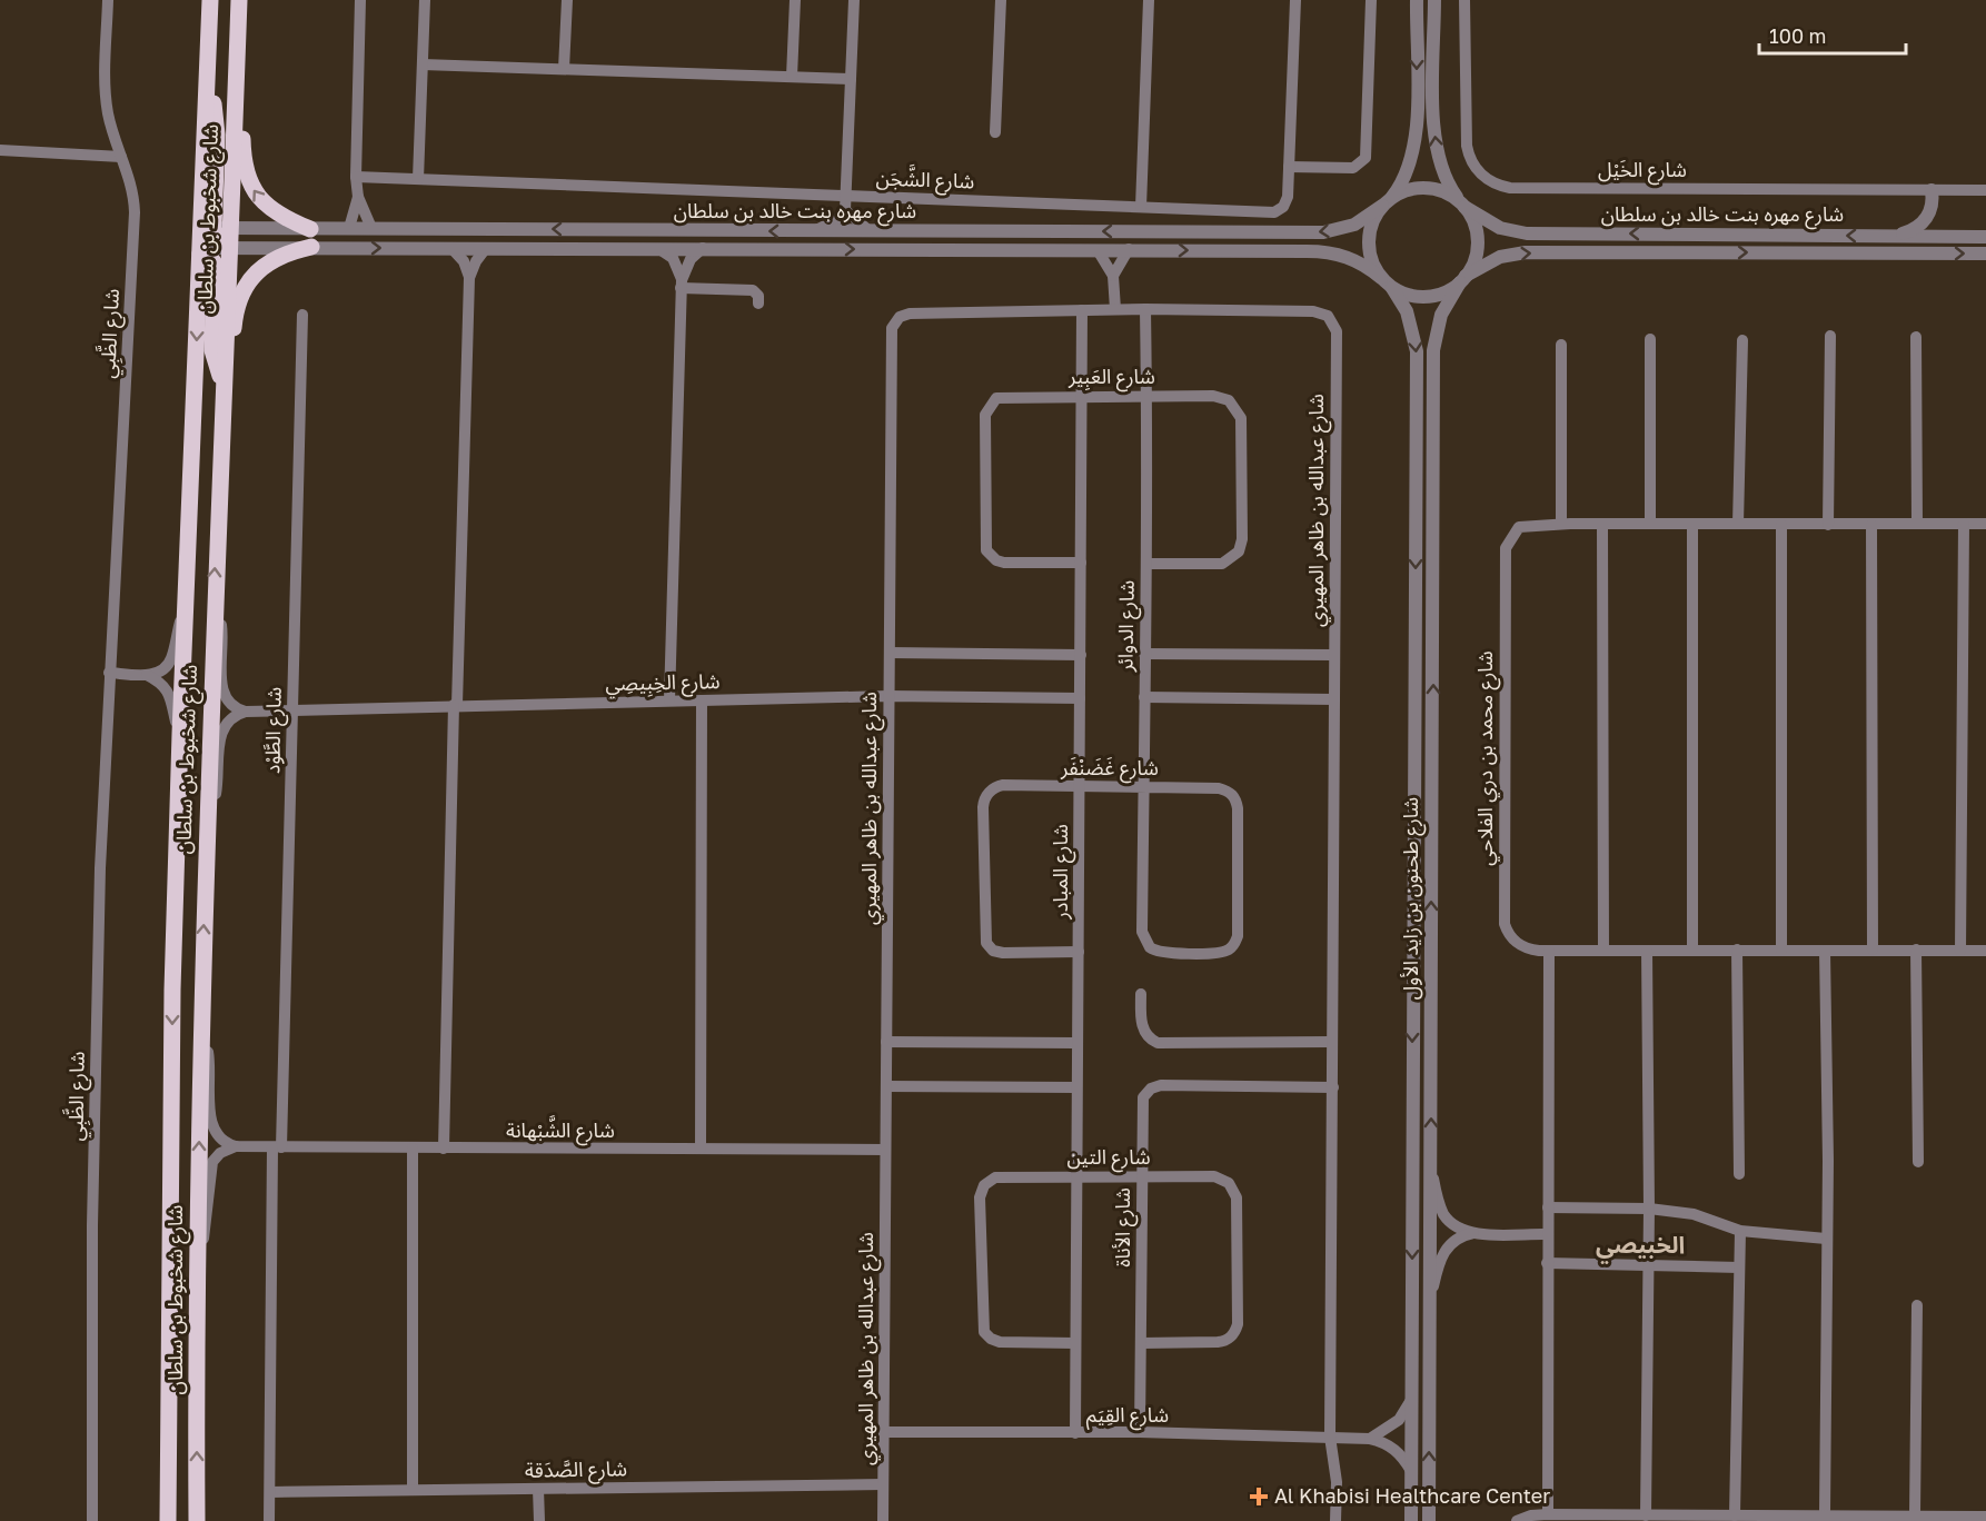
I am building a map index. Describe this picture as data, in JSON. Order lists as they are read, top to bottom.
{
  "streets": {
    "main road": ["شارع شخبوط بن سلطان"],
    "street": [
      "شارع الخَيْل",
      "شارع الشَّجَن",
      "شارع مهره بنت خالد بن سلطان",
      "شارع الظَّبِي",
      "شارع العَبِير",
      "شارع عبدالله بن ظاهر المهيري",
      "شارع الدوائر",
      "شارع الخِبِيصِي",
      "شارع الطَّوْد",
      "شارع محمد بن دري الفلاحي",
      "شارع غَضَنْفَر",
      "شارع المبادر",
      "شارع طحنون بن زايد الأول",
      "شارع الشَّبْهانة",
      "شارع التين",
      "شارع الأناة",
      "شارع القِيَم",
      "شارع الصَّدَقة"
    ]
  },
  "crossings": [
    ["شارع مهره بنت خالد بن سلطان", "شارع شخبوط بن سلطان"],
    ["شارع مهره بنت خالد بن سلطان", "شارع طحنون بن زايد الأول"],
    ["شارع العَبِير", "شارع الدوائر"],
    ["شارع العَبِير", "شارع المبادر"],
    ["شارع عبدالله بن ظاهر المهيري", "شارع الدوائر"],
    ["شارع عبدالله بن ظاهر المهيري", "شارع الخِبِيصِي"],
    ["شارع عبدالله بن ظاهر المهيري", "شارع المبادر"],
    ["شارع عبدالله بن ظاهر المهيري", "شارع الشَّبْهانة"],
    ["شارع عبدالله بن ظاهر المهيري", "شارع الأناة"],
    ["شارع عبدالله بن ظاهر المهيري", "شارع القِيَم"],
    ["شارع عبدالله بن ظاهر المهيري", "شارع الصَّدَقة"],
    ["شارع الدوائر", "شارع غَضَنْفَر"],
    ["شارع الخِبِيصِي", "شارع الطَّوْد"],
    ["شارع الخِبِيصِي", "شارع المبادر"],
    ["شارع الطَّوْد", "شارع الشَّبْهانة"],
    ["شارع الطَّوْد", "شارع الصَّدَقة"],
    ["شارع غَضَنْفَر", "شارع المبادر"],
    ["شارع المبادر", "شارع التين"],
    ["شارع المبادر", "شارع القِيَم"],
    ["شارع طحنون بن زايد الأول", "شارع القِيَم"],
    ["شارع التين", "شارع الأناة"],
    ["شارع الأناة", "شارع القِيَم"]
  ],
  "districts": ["الخبيصي"],
  "places": {
    "health": ["Al Khabisi Healthcare Center"]
  },
  "scale_bar": "100 m"
}
